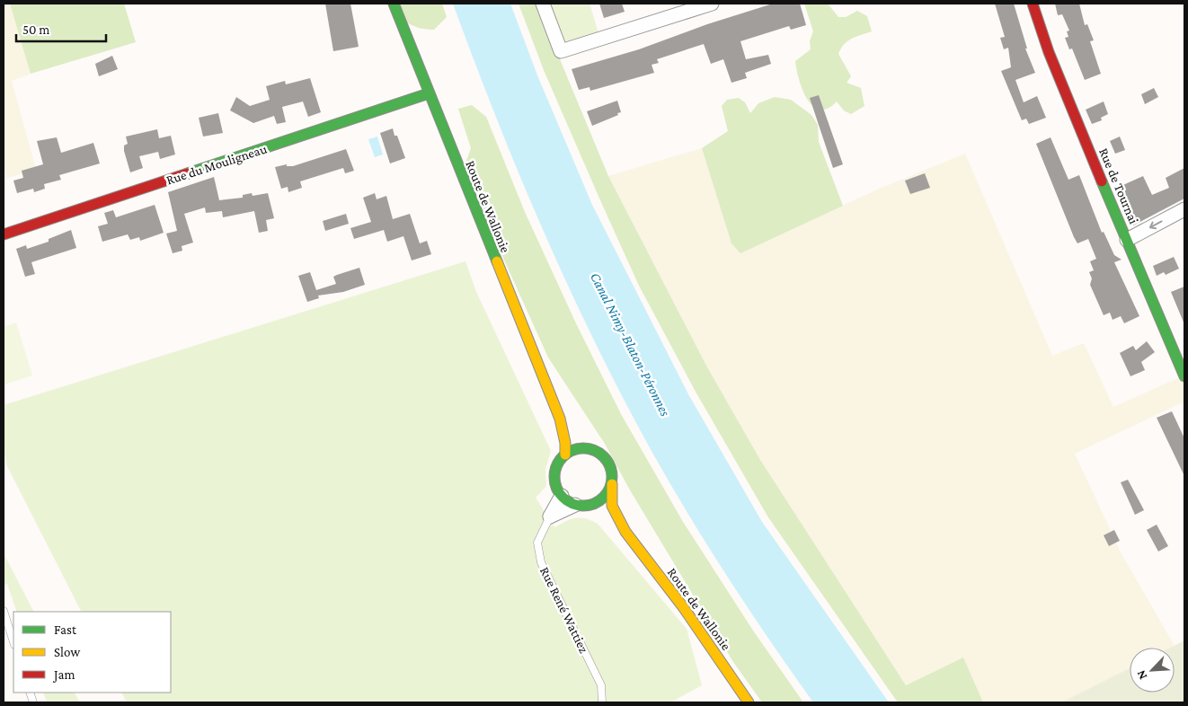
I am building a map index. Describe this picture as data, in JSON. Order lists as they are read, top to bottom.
{
  "streets": {
    "main road": ["Rue du Mouligneau", "Rue de Tournai", "Route de Wallonie"],
    "lane": ["Rue René Wattiez"]
  },
  "crossings": [
    ["Rue du Mouligneau", "Route de Wallonie"]
  ],
  "water": ["Canal Nimy-Blaton-Péronnes"],
  "legend": ["Fast", "Slow", "Jam"],
  "scale_bar": "50 m",
  "north": "bottom left"
}
